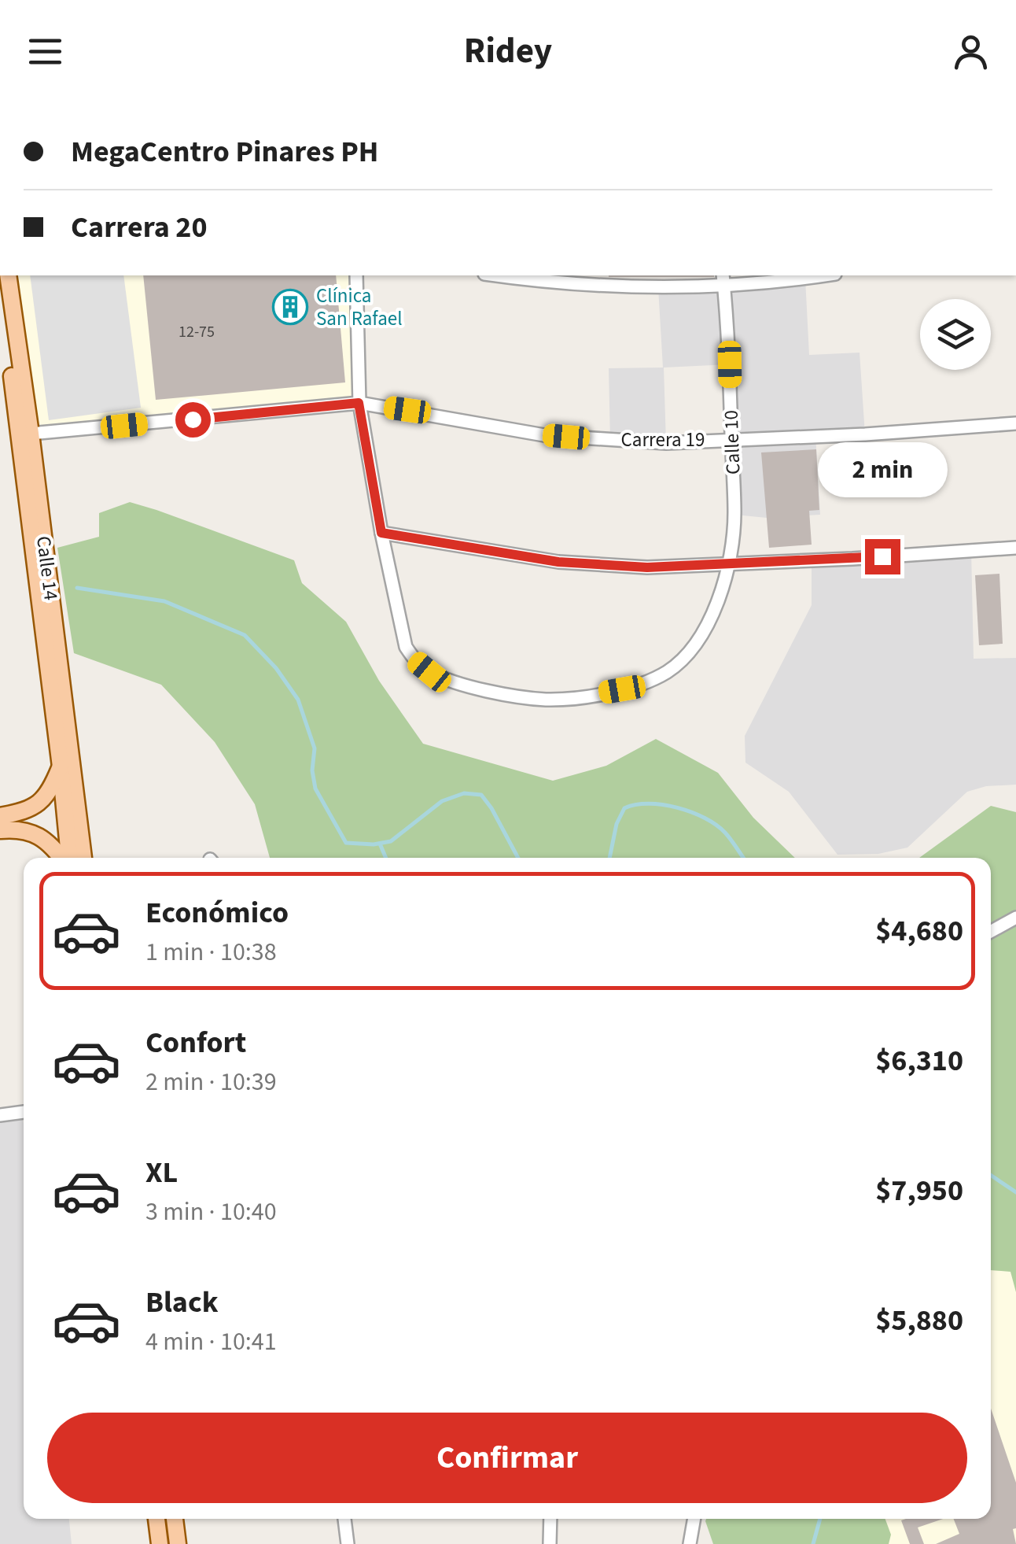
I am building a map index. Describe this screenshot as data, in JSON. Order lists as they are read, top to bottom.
{
  "streets": {
    "main road": ["Calle 14"],
    "street": ["Carrera 19", "Calle 10"]
  },
  "crossings": [
    ["Carrera 19", "Calle 10"],
    ["Carrera 19", "Calle 14"]
  ],
  "places": {
    "building": ["Clínica San Rafael"]
  },
  "house_numbers": ["12-75"],
  "page": {
    "header": "Ridey",
    "banner": ["MegaCentro Pinares PH", "Carrera 20"],
    "bubble": "2 min",
    "list": [
      {
        "name": "Económico",
        "note": "1 min · 10:38",
        "value": "$4,680"
      },
      {
        "name": "Confort",
        "note": "2 min · 10:39",
        "value": "$6,310"
      },
      {
        "name": "XL",
        "note": "3 min · 10:40",
        "value": "$7,950"
      },
      {
        "name": "Black",
        "note": "4 min · 10:41",
        "value": "$5,880"
      }
    ],
    "buttons": "Confirmar"
  }
}
